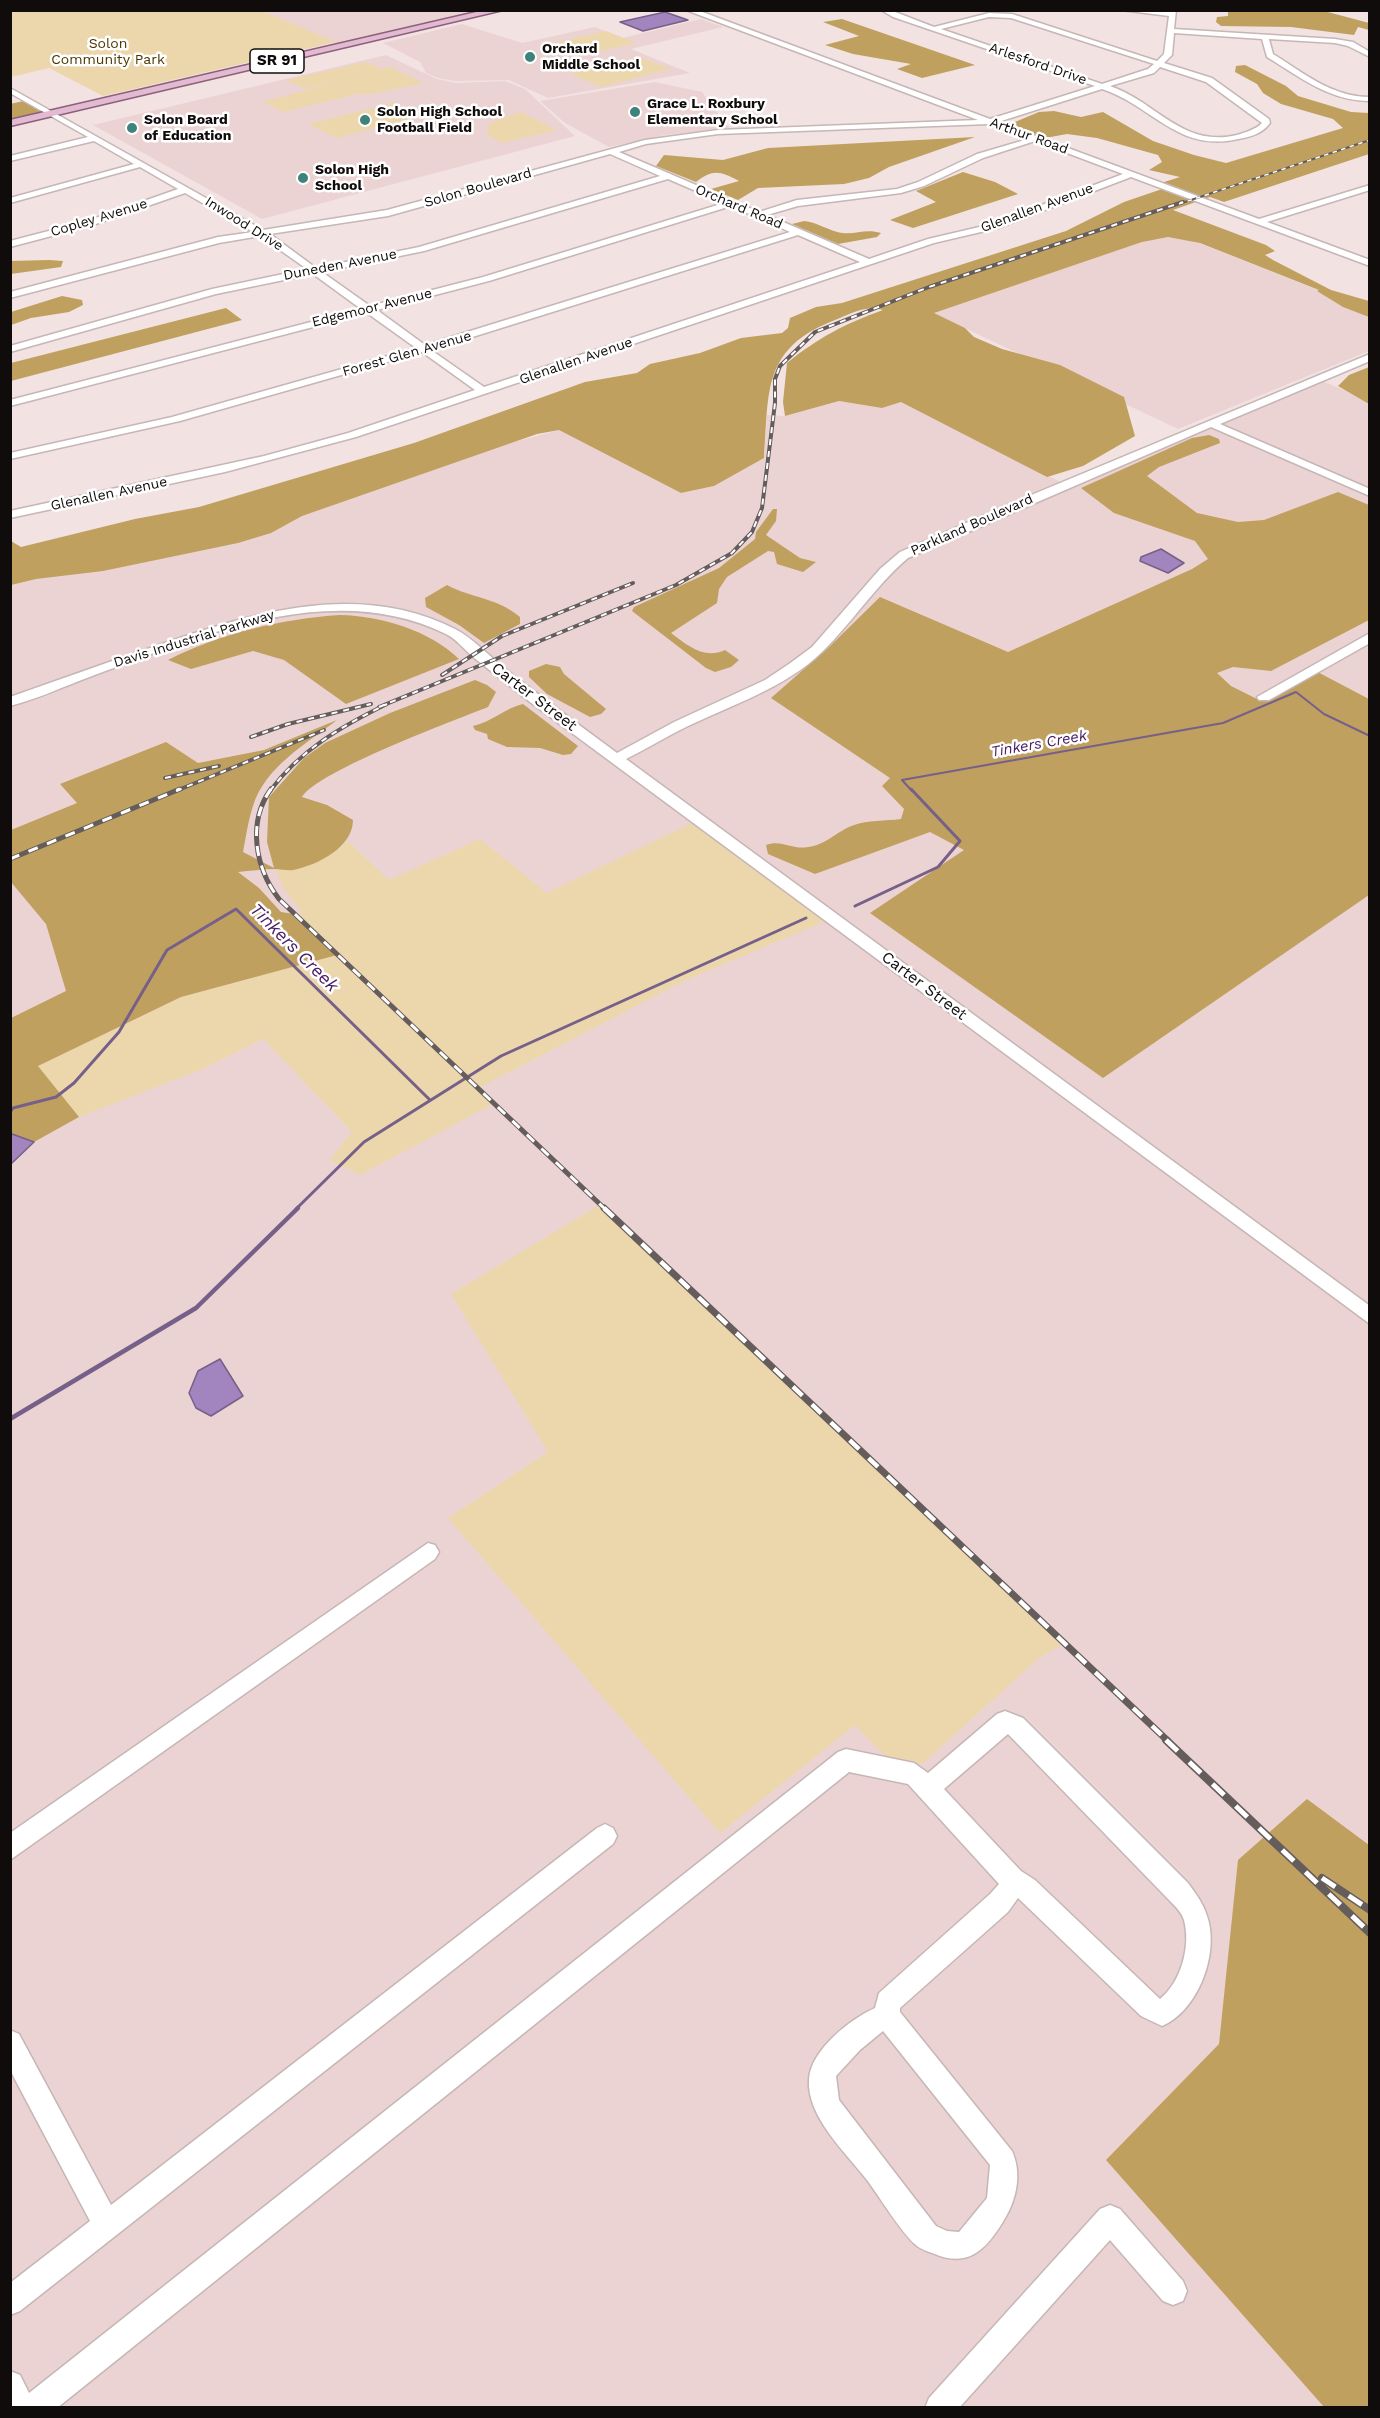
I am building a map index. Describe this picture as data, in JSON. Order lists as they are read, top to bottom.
{
  "streets": {
    "main road": ["SR 91"],
    "street": [
      "Arlesford Drive",
      "Arthur Road",
      "Solon Boulevard",
      "Orchard Road",
      "Glenallen Avenue",
      "Copley Avenue",
      "Inwood Drive",
      "Duneden Avenue",
      "Edgemoor Avenue",
      "Forest Glen Avenue",
      "Parkland Boulevard",
      "Davis Industrial Parkway",
      "Carter Street"
    ]
  },
  "crossings": [
    ["SR 91", "Inwood Drive"],
    ["Arthur Road", "Solon Boulevard"],
    ["Arthur Road", "Glenallen Avenue"],
    ["Solon Boulevard", "Orchard Road"],
    ["Solon Boulevard", "Inwood Drive"],
    ["Orchard Road", "Glenallen Avenue"],
    ["Orchard Road", "Duneden Avenue"],
    ["Orchard Road", "Edgemoor Avenue"],
    ["Orchard Road", "Forest Glen Avenue"],
    ["Glenallen Avenue", "Inwood Drive"],
    ["Copley Avenue", "Inwood Drive"],
    ["Inwood Drive", "Duneden Avenue"],
    ["Inwood Drive", "Edgemoor Avenue"],
    ["Inwood Drive", "Forest Glen Avenue"],
    ["Parkland Boulevard", "Carter Street"],
    ["Davis Industrial Parkway", "Carter Street"]
  ],
  "water": ["Tinkers Creek"],
  "parks": ["Solon Community Park"],
  "places": [
    "Orchard Middle School",
    "Grace L. Roxbury Elementary School",
    "Solon High School Football Field",
    "Solon Board of Education",
    "Solon High School"
  ]
}
